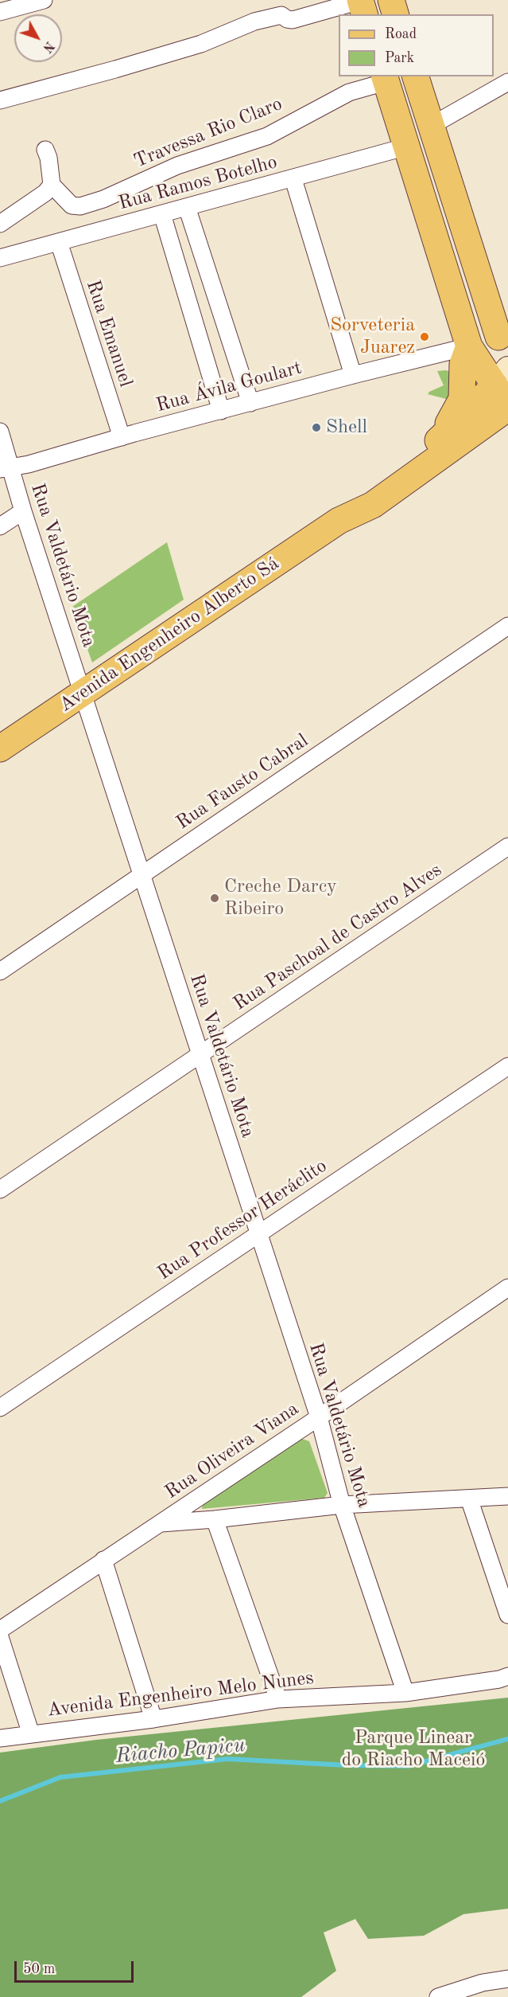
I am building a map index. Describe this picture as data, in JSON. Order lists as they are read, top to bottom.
{
  "streets": {
    "main road": ["Avenida Engenheiro Alberto Sá"],
    "street": [
      "Travessa Rio Claro",
      "Rua Ramos Botelho",
      "Rua Emanuel",
      "Rua Ávila Goulart",
      "Rua Valdetário Mota",
      "Rua Fausto Cabral",
      "Rua Paschoal de Castro Alves",
      "Rua Professor Heráclito",
      "Rua Oliveira Viana",
      "Avenida Engenheiro Melo Nunes"
    ]
  },
  "crossings": [
    ["Rua Ramos Botelho", "Rua Emanuel"],
    ["Rua Emanuel", "Rua Ávila Goulart"],
    ["Rua Ávila Goulart", "Rua Valdetário Mota"],
    ["Rua Valdetário Mota", "Avenida Engenheiro Alberto Sá"],
    ["Rua Valdetário Mota", "Rua Fausto Cabral"],
    ["Rua Valdetário Mota", "Rua Paschoal de Castro Alves"],
    ["Rua Valdetário Mota", "Rua Professor Heráclito"],
    ["Rua Valdetário Mota", "Rua Oliveira Viana"],
    ["Rua Valdetário Mota", "Avenida Engenheiro Melo Nunes"]
  ],
  "water": ["Riacho Papicu"],
  "parks": ["Parque Linear do Riacho Maceió"],
  "places": ["Sorveteria Juarez", "Shell", "Creche Darcy Ribeiro"],
  "legend": ["Road", "Park"],
  "scale_bar": "50 m",
  "north": "bottom right"
}
